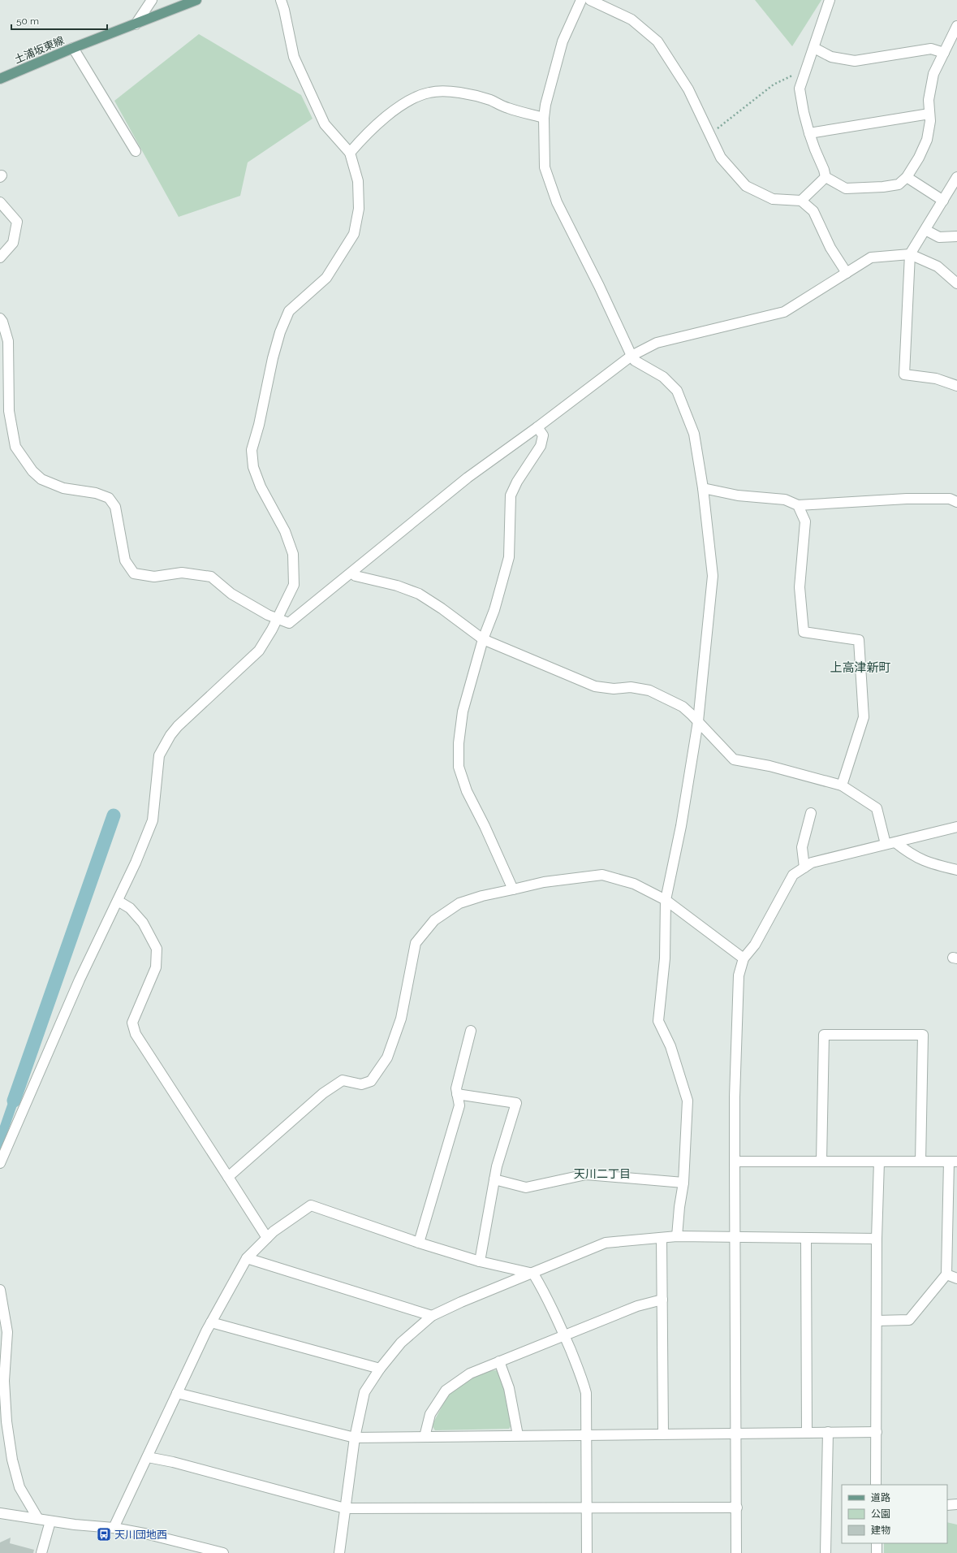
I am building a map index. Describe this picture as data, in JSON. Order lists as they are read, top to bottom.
{
  "streets": {
    "main road": ["土浦坂東線"]
  },
  "districts": ["上高津新町", "天川二丁目"],
  "places": {
    "bus stop": ["天川団地西"]
  },
  "legend": ["道路", "公園", "建物"],
  "scale_bar": "50 m"
}
